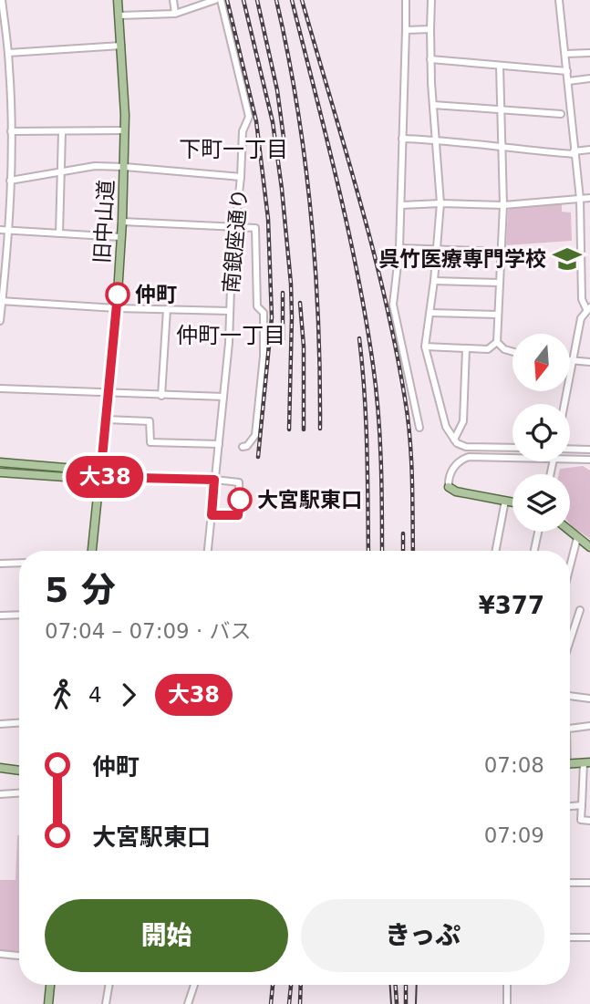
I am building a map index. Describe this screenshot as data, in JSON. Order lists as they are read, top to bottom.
{
  "streets": {
    "main road": ["旧中山道"],
    "street": ["南銀座通り"]
  },
  "districts": ["下町一丁目", "仲町一丁目"],
  "places": {
    "school or university": ["呉竹医療専門学校"],
    "other": ["仲町", "大宮駅東口"]
  },
  "lines": ["bus line 大38"],
  "north": "bottom",
  "page": {
    "on_map": "大38",
    "heading": ["5 分", "07:04 – 07:09 · バス", "¥377"],
    "legs": ["4", "大38"],
    "list": [
      {
        "name": "仲町",
        "value": "07:08"
      },
      {
        "name": "大宮駅東口",
        "value": "07:09"
      }
    ],
    "buttons": ["開始", "きっぷ"]
  }
}
